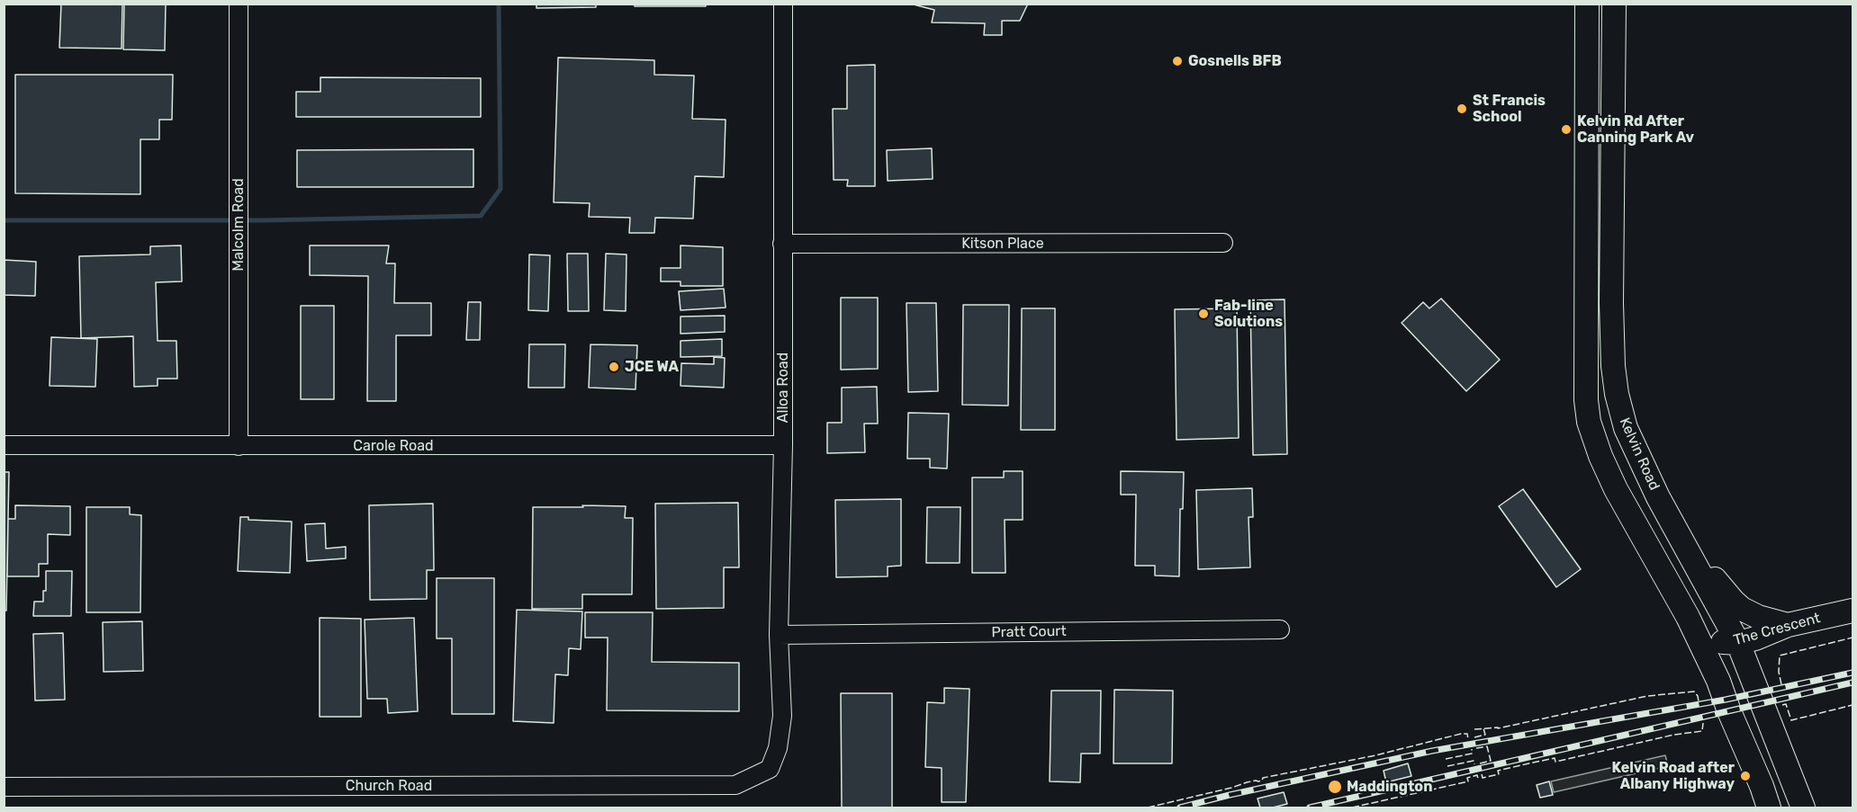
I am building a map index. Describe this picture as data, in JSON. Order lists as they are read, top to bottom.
{
  "streets": {
    "main road": ["Kelvin Road", "The Crescent"],
    "street": [
      "Malcolm Road",
      "Kitson Place",
      "Alloa Road",
      "Carole Road",
      "Pratt Court",
      "Church Road"
    ]
  },
  "crossings": [
    ["Malcolm Road", "Carole Road"],
    ["Kitson Place", "Alloa Road"],
    ["Alloa Road", "Carole Road"],
    ["Alloa Road", "Pratt Court"],
    ["Alloa Road", "Church Road"],
    ["Kelvin Road", "The Crescent"]
  ],
  "places": [
    "Gosnells BFB",
    "St Francis School",
    "Kelvin Rd After Canning Park Av",
    "Fab-line Solutions",
    "JCE WA",
    "Kelvin Road after Albany Highway",
    "Maddington"
  ]
}
